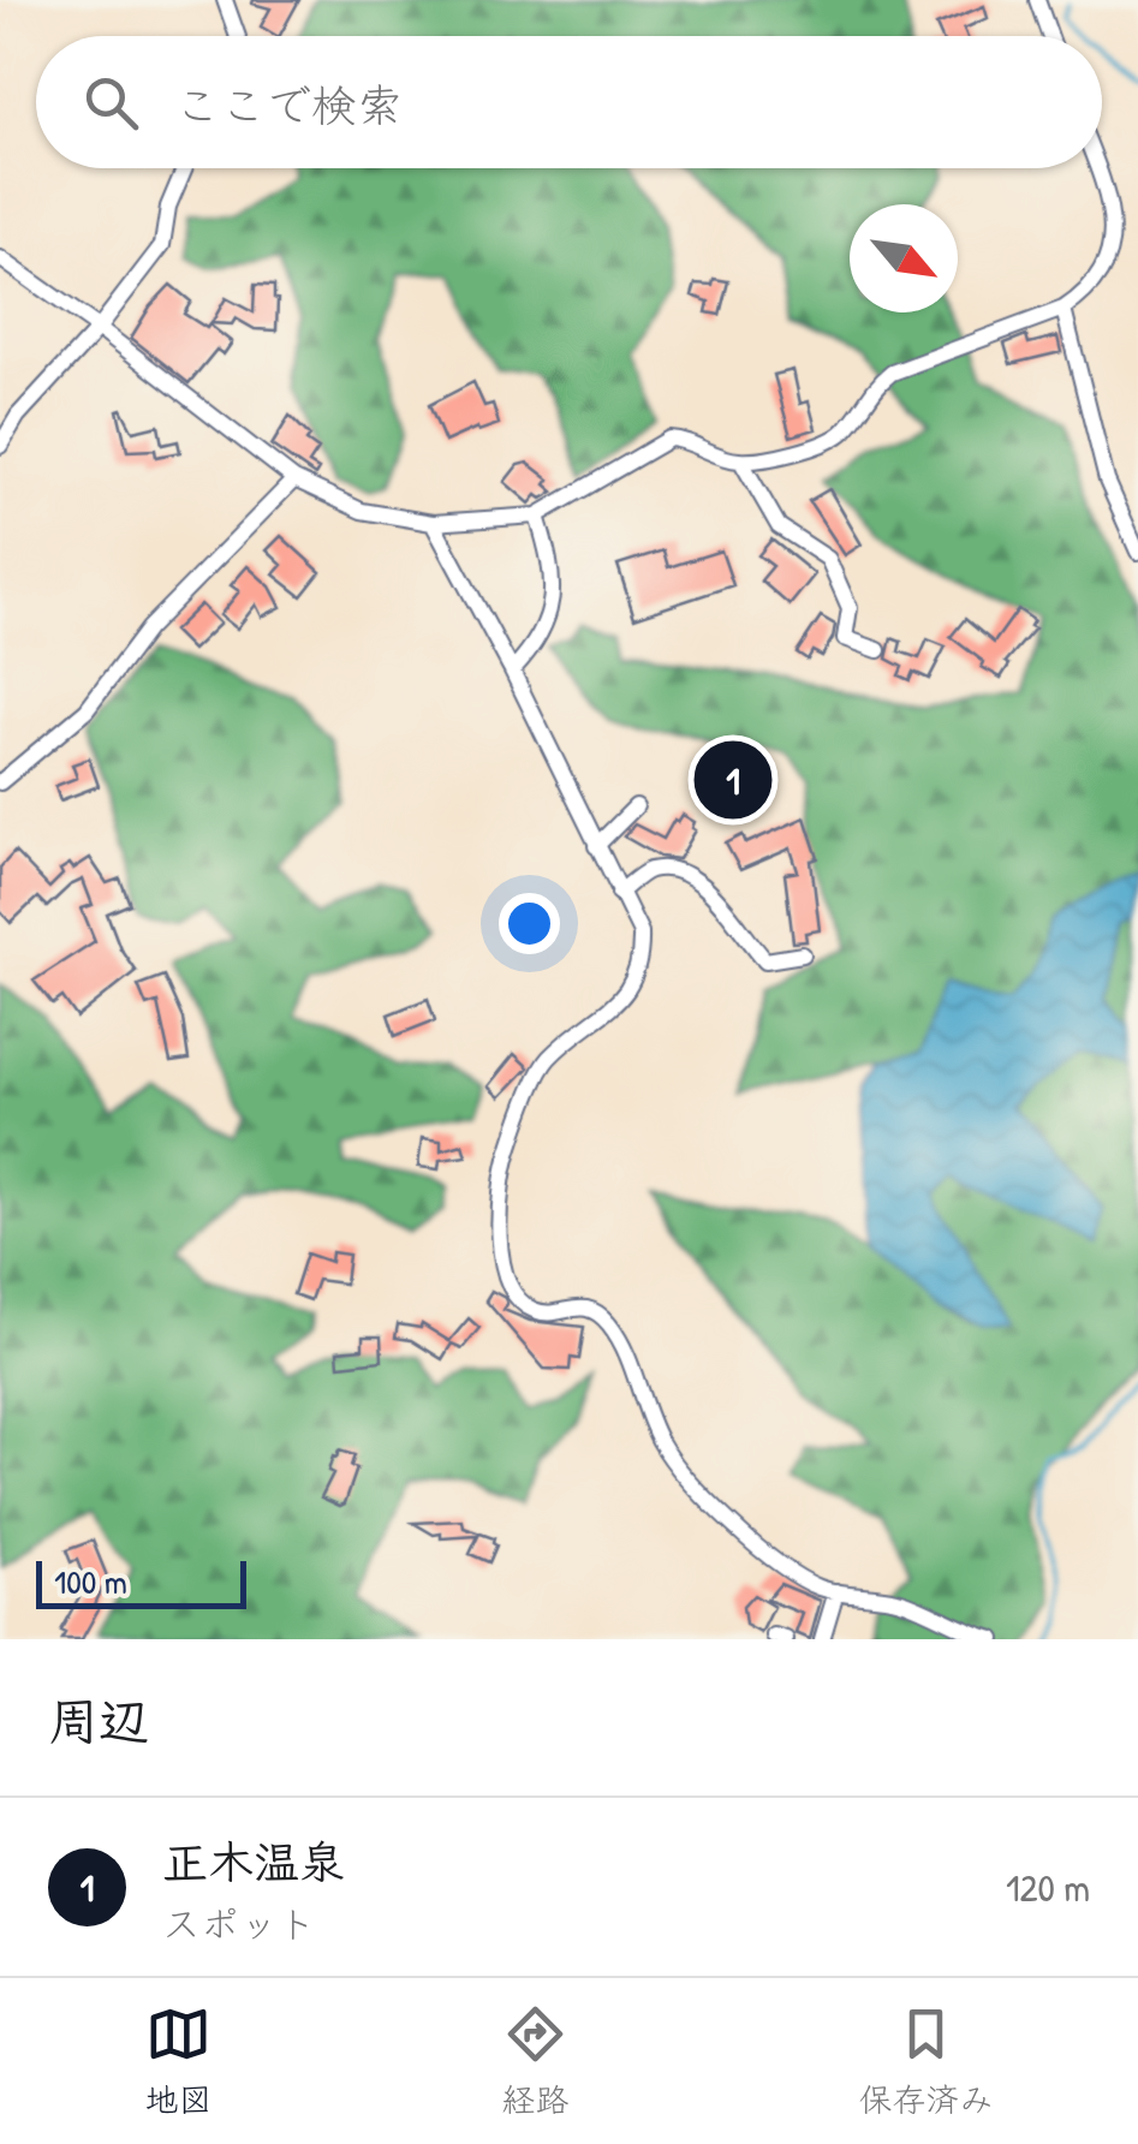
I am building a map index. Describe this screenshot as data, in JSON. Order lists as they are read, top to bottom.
{
  "scale_bar": "100 m",
  "north": "bottom right",
  "page": {
    "search": "ここで検索",
    "pins": "1",
    "scale": "100 m",
    "heading": "周辺",
    "list": [
      {
        "mark": "1",
        "name": "正木温泉",
        "note": "スポット",
        "value": "120 m"
      }
    ],
    "nav": ["地図", "経路", "保存済み"]
  }
}
